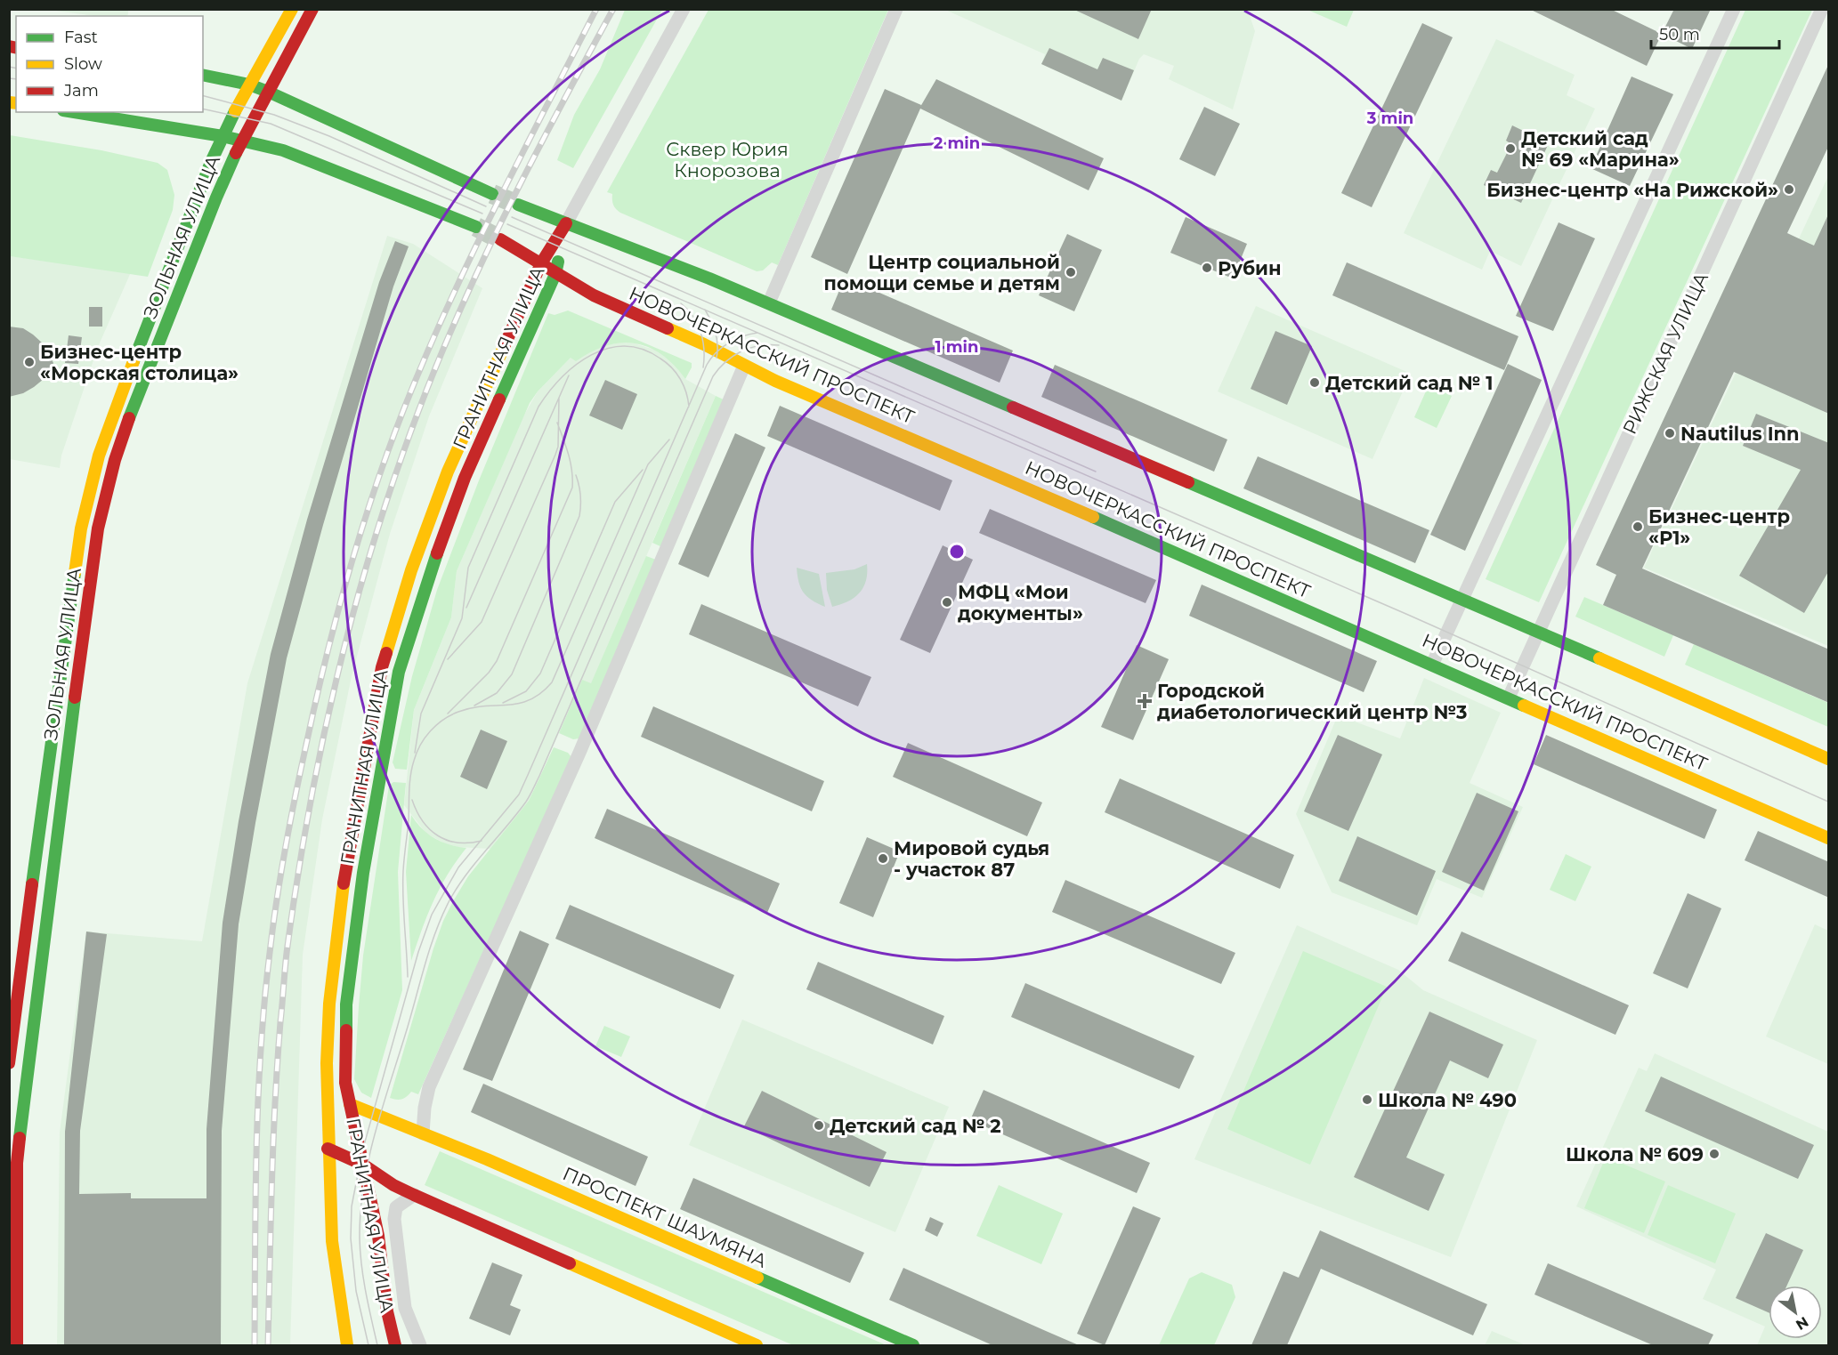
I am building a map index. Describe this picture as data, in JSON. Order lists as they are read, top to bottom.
{
  "streets": {
    "street": [
      "ЗОЛЬНАЯ УЛИЦА",
      "РИЖСКАЯ УЛИЦА",
      "НОВОЧЕРКАССКИЙ ПРОСПЕКТ",
      "ГРАНИТНАЯ УЛИЦА",
      "ПРОСПЕКТ ШАУМЯНА"
    ]
  },
  "crossings": [
    ["РИЖСКАЯ УЛИЦА", "НОВОЧЕРКАССКИЙ ПРОСПЕКТ"],
    ["НОВОЧЕРКАССКИЙ ПРОСПЕКТ", "ГРАНИТНАЯ УЛИЦА"],
    ["ГРАНИТНАЯ УЛИЦА", "ПРОСПЕКТ ШАУМЯНА"]
  ],
  "parks": ["Сквер Юрия Кнорозова"],
  "places": {
    "other": [
      "Детский сад № 69 «Марина»",
      "Бизнес-центр «На Рижской»",
      "Рубин",
      "Центр социальной помощи семье и детям",
      "Бизнес-центр «Морская столица»",
      "Детский сад № 1",
      "Nautilus Inn",
      "Бизнес-центр «Р1»",
      "МФЦ «Мои документы»",
      "Мировой судья - участок 87",
      "Школа № 490",
      "Детский сад № 2",
      "Школа № 609"
    ],
    "health": ["Городской диабетологический центр №3"]
  },
  "legend": ["Fast", "Slow", "Jam"],
  "scale_bar": "50 m",
  "north": "bottom right",
  "rings": ["3 min", "2 min", "1 min"]
}
